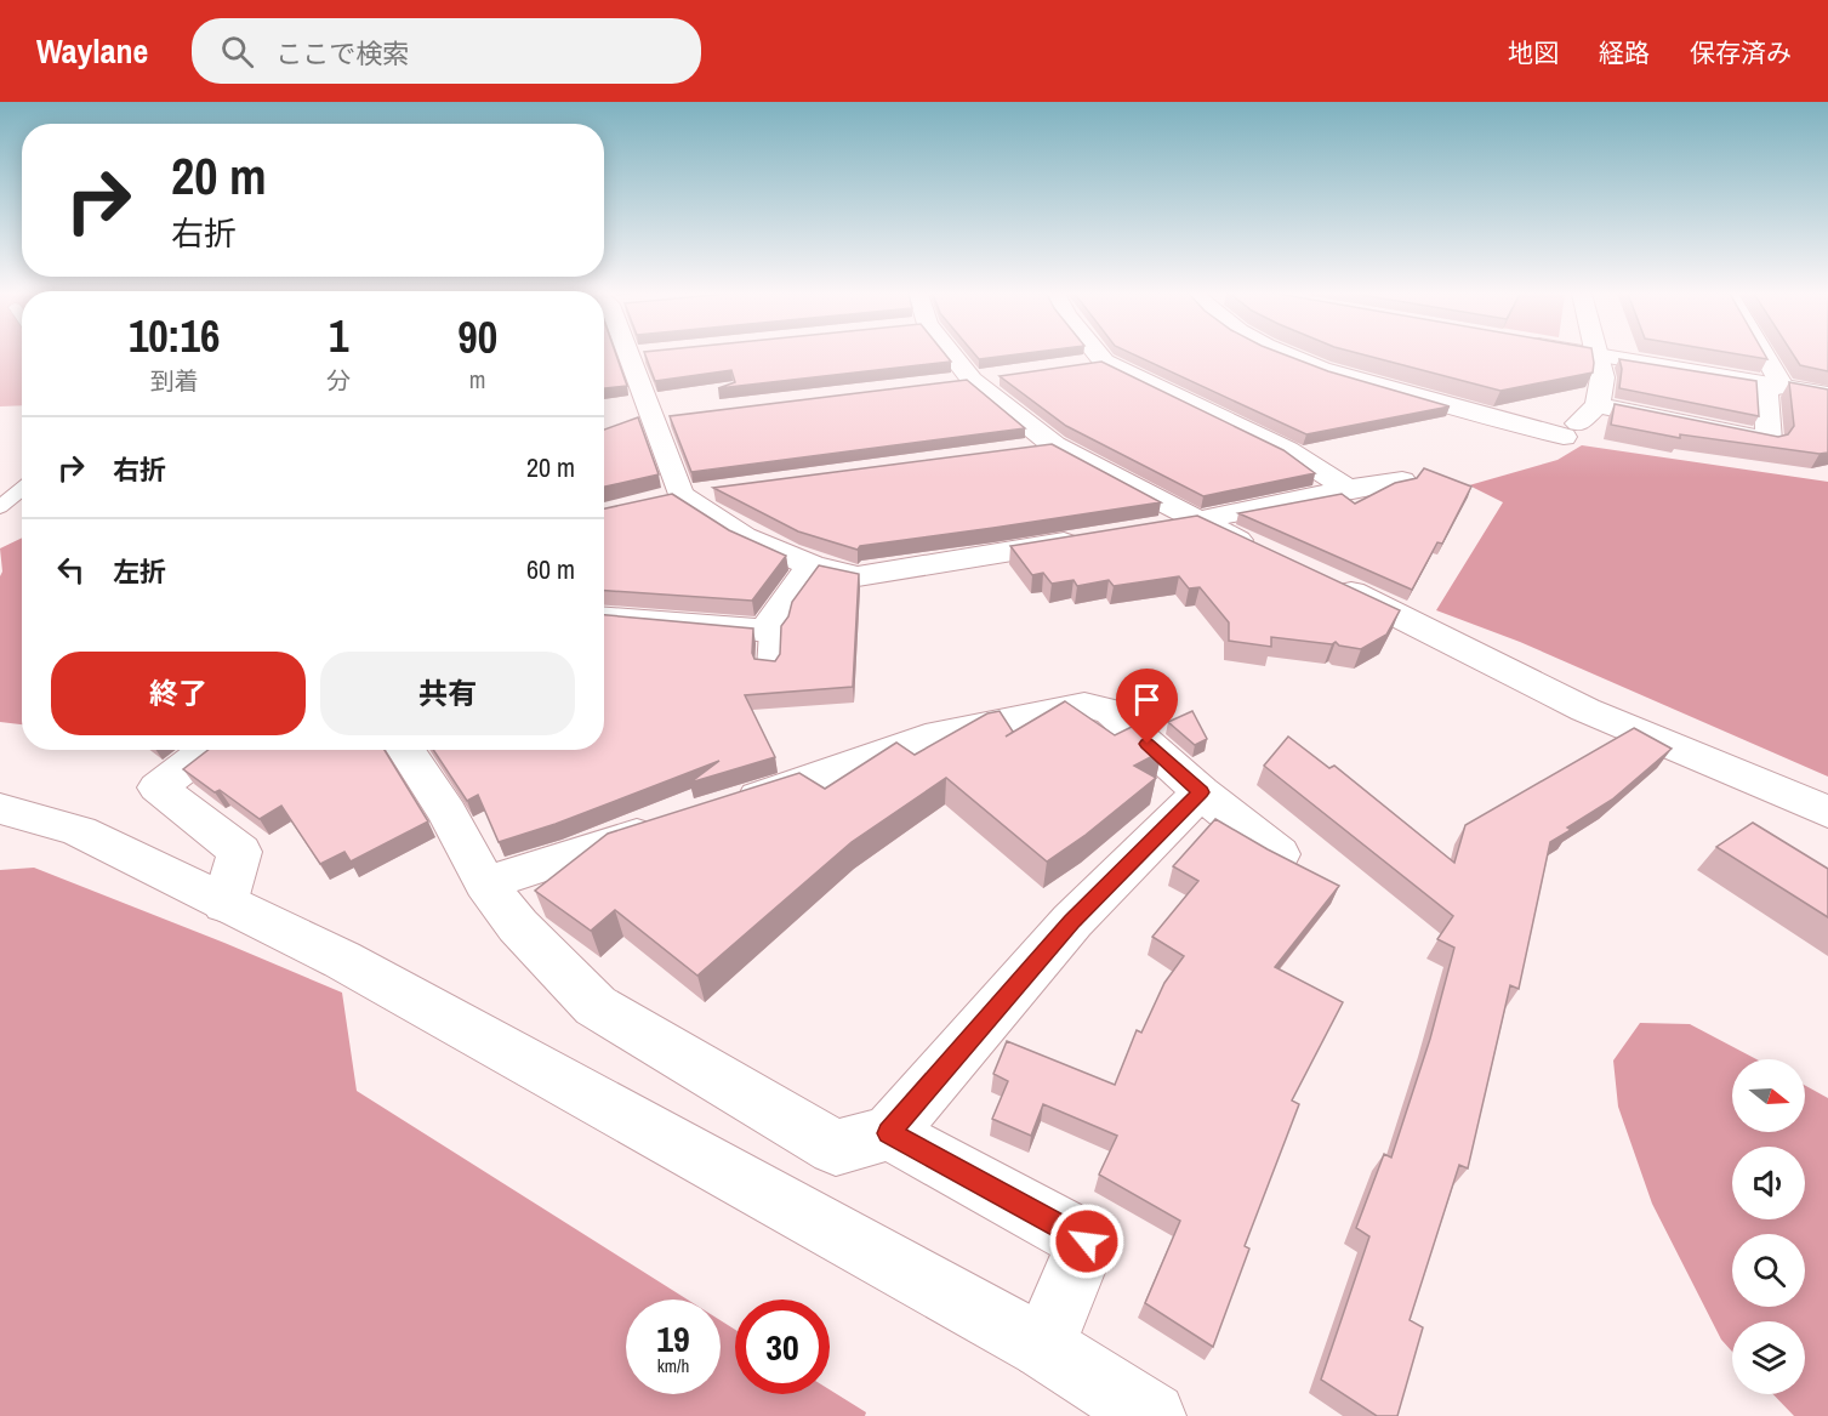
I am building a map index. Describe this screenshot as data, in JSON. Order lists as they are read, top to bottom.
{
  "north": "right",
  "page": {
    "header": "Waylane",
    "search": "ここで検索",
    "nav": ["地図", "経路", "保存済み"],
    "turn": ["20 m", "右折"],
    "eta": [
      "10:16",
      "到着",
      "1",
      "分",
      "90",
      "m"
    ],
    "list": [
      {
        "name": "右折",
        "value": "20 m"
      },
      {
        "name": "左折",
        "value": "60 m"
      }
    ],
    "buttons": ["終了", "共有"],
    "speed": "19 km/h",
    "limit": "30"
  }
}
